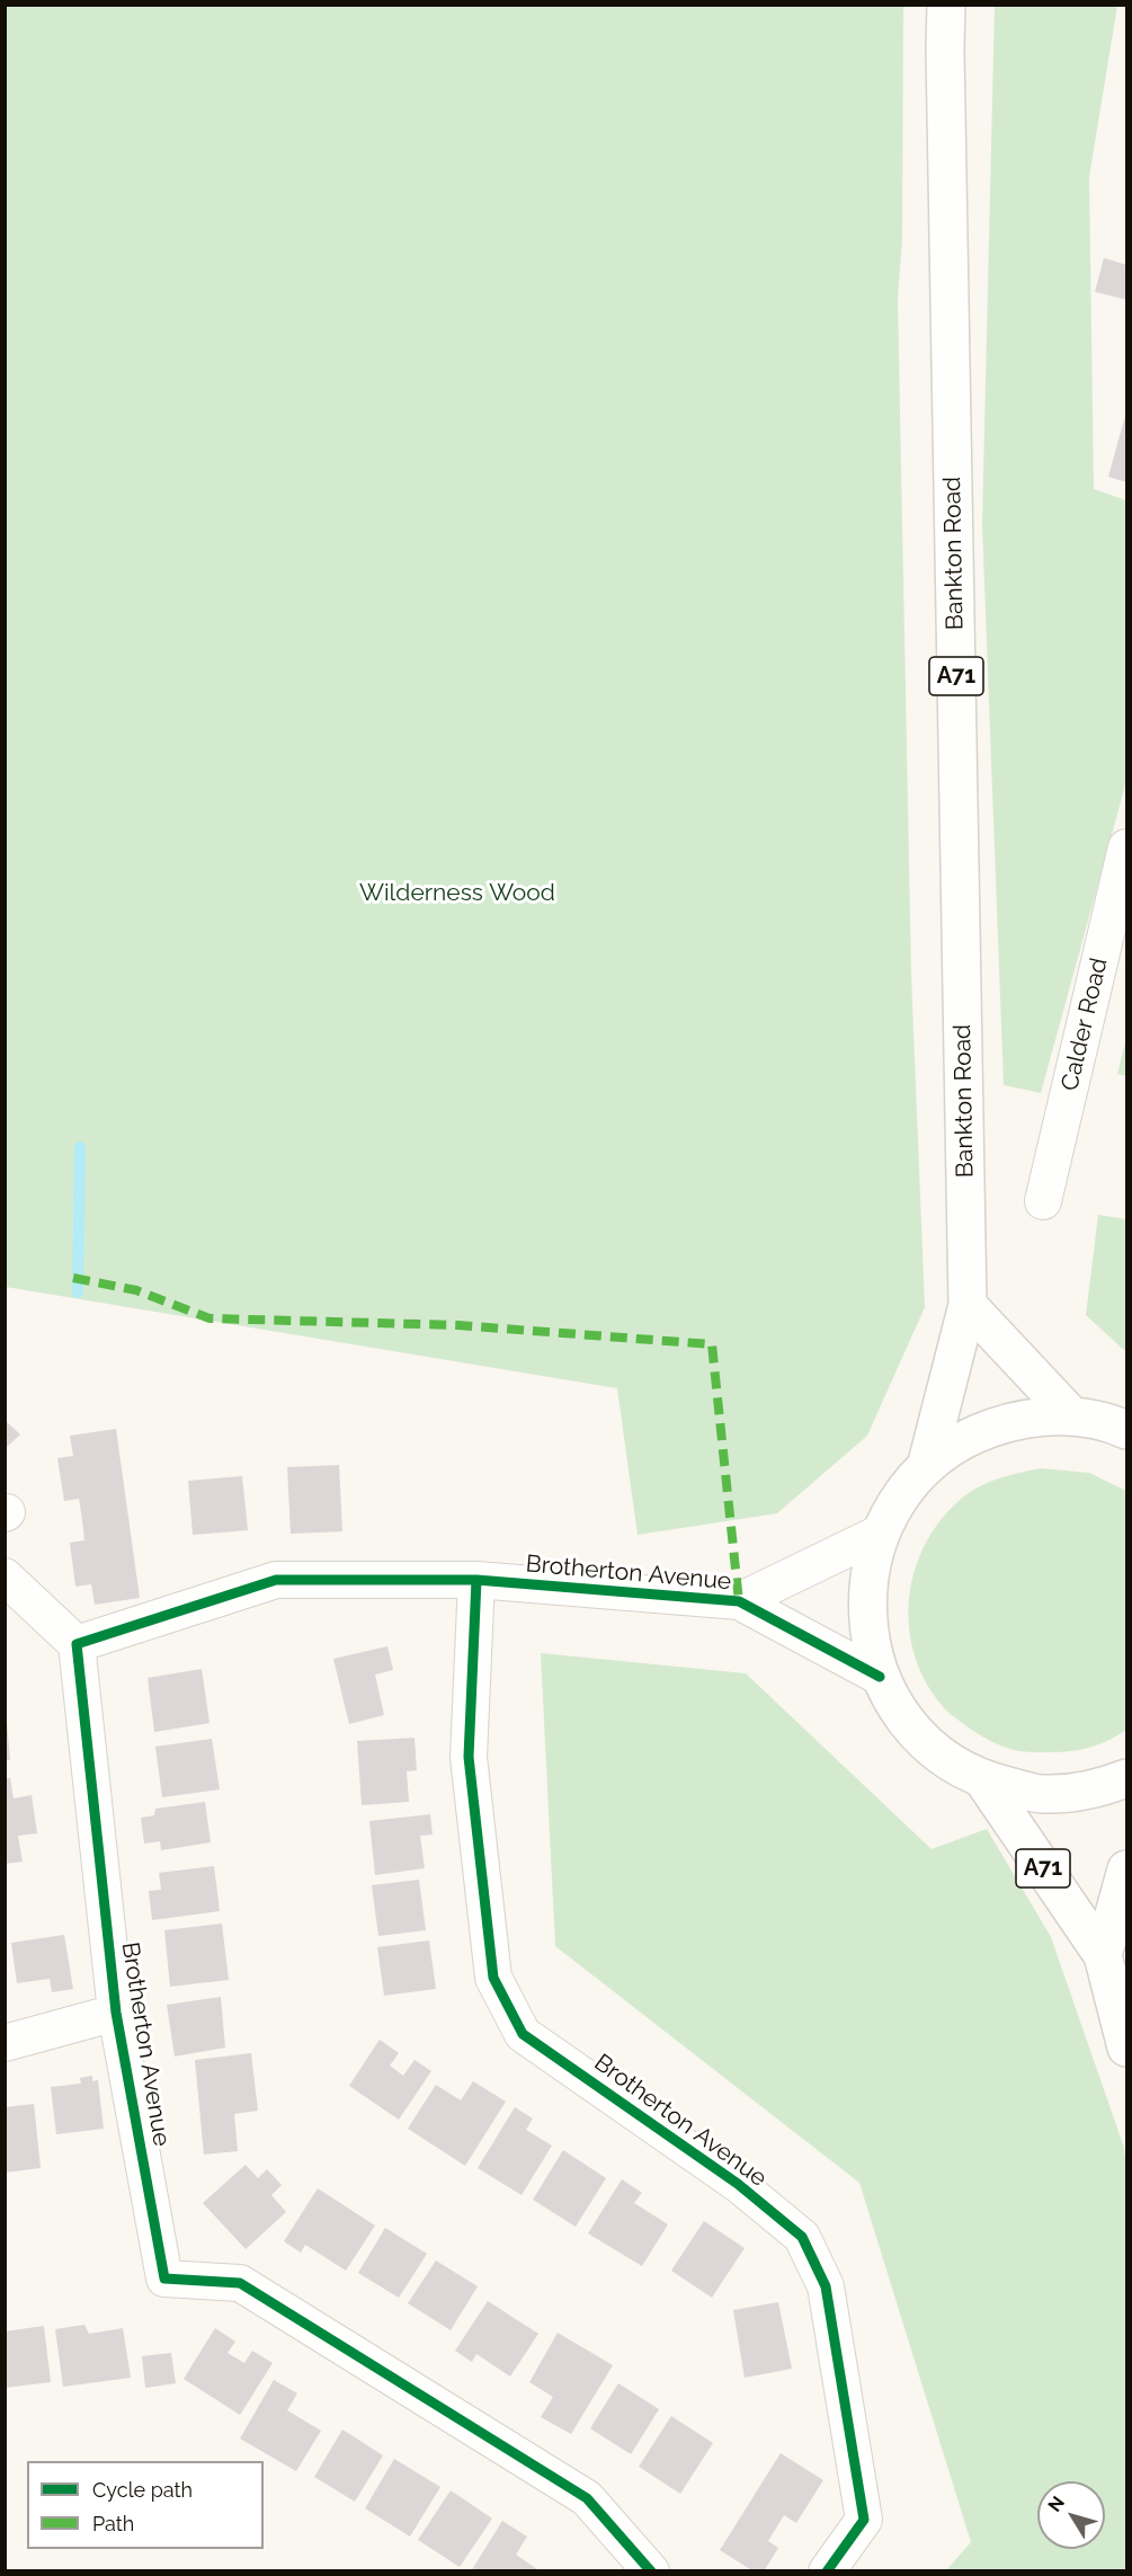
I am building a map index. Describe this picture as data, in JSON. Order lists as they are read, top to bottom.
{
  "streets": {
    "main road": ["Bankton Road", "A71"],
    "street": ["Calder Road", "Brotherton Avenue"]
  },
  "crossings": [
    ["Bankton Road", "A71"],
    ["A71", "Brotherton Avenue"]
  ],
  "parks": ["Wilderness Wood"],
  "legend": ["Cycle path", "Path"],
  "north": "top left"
}
